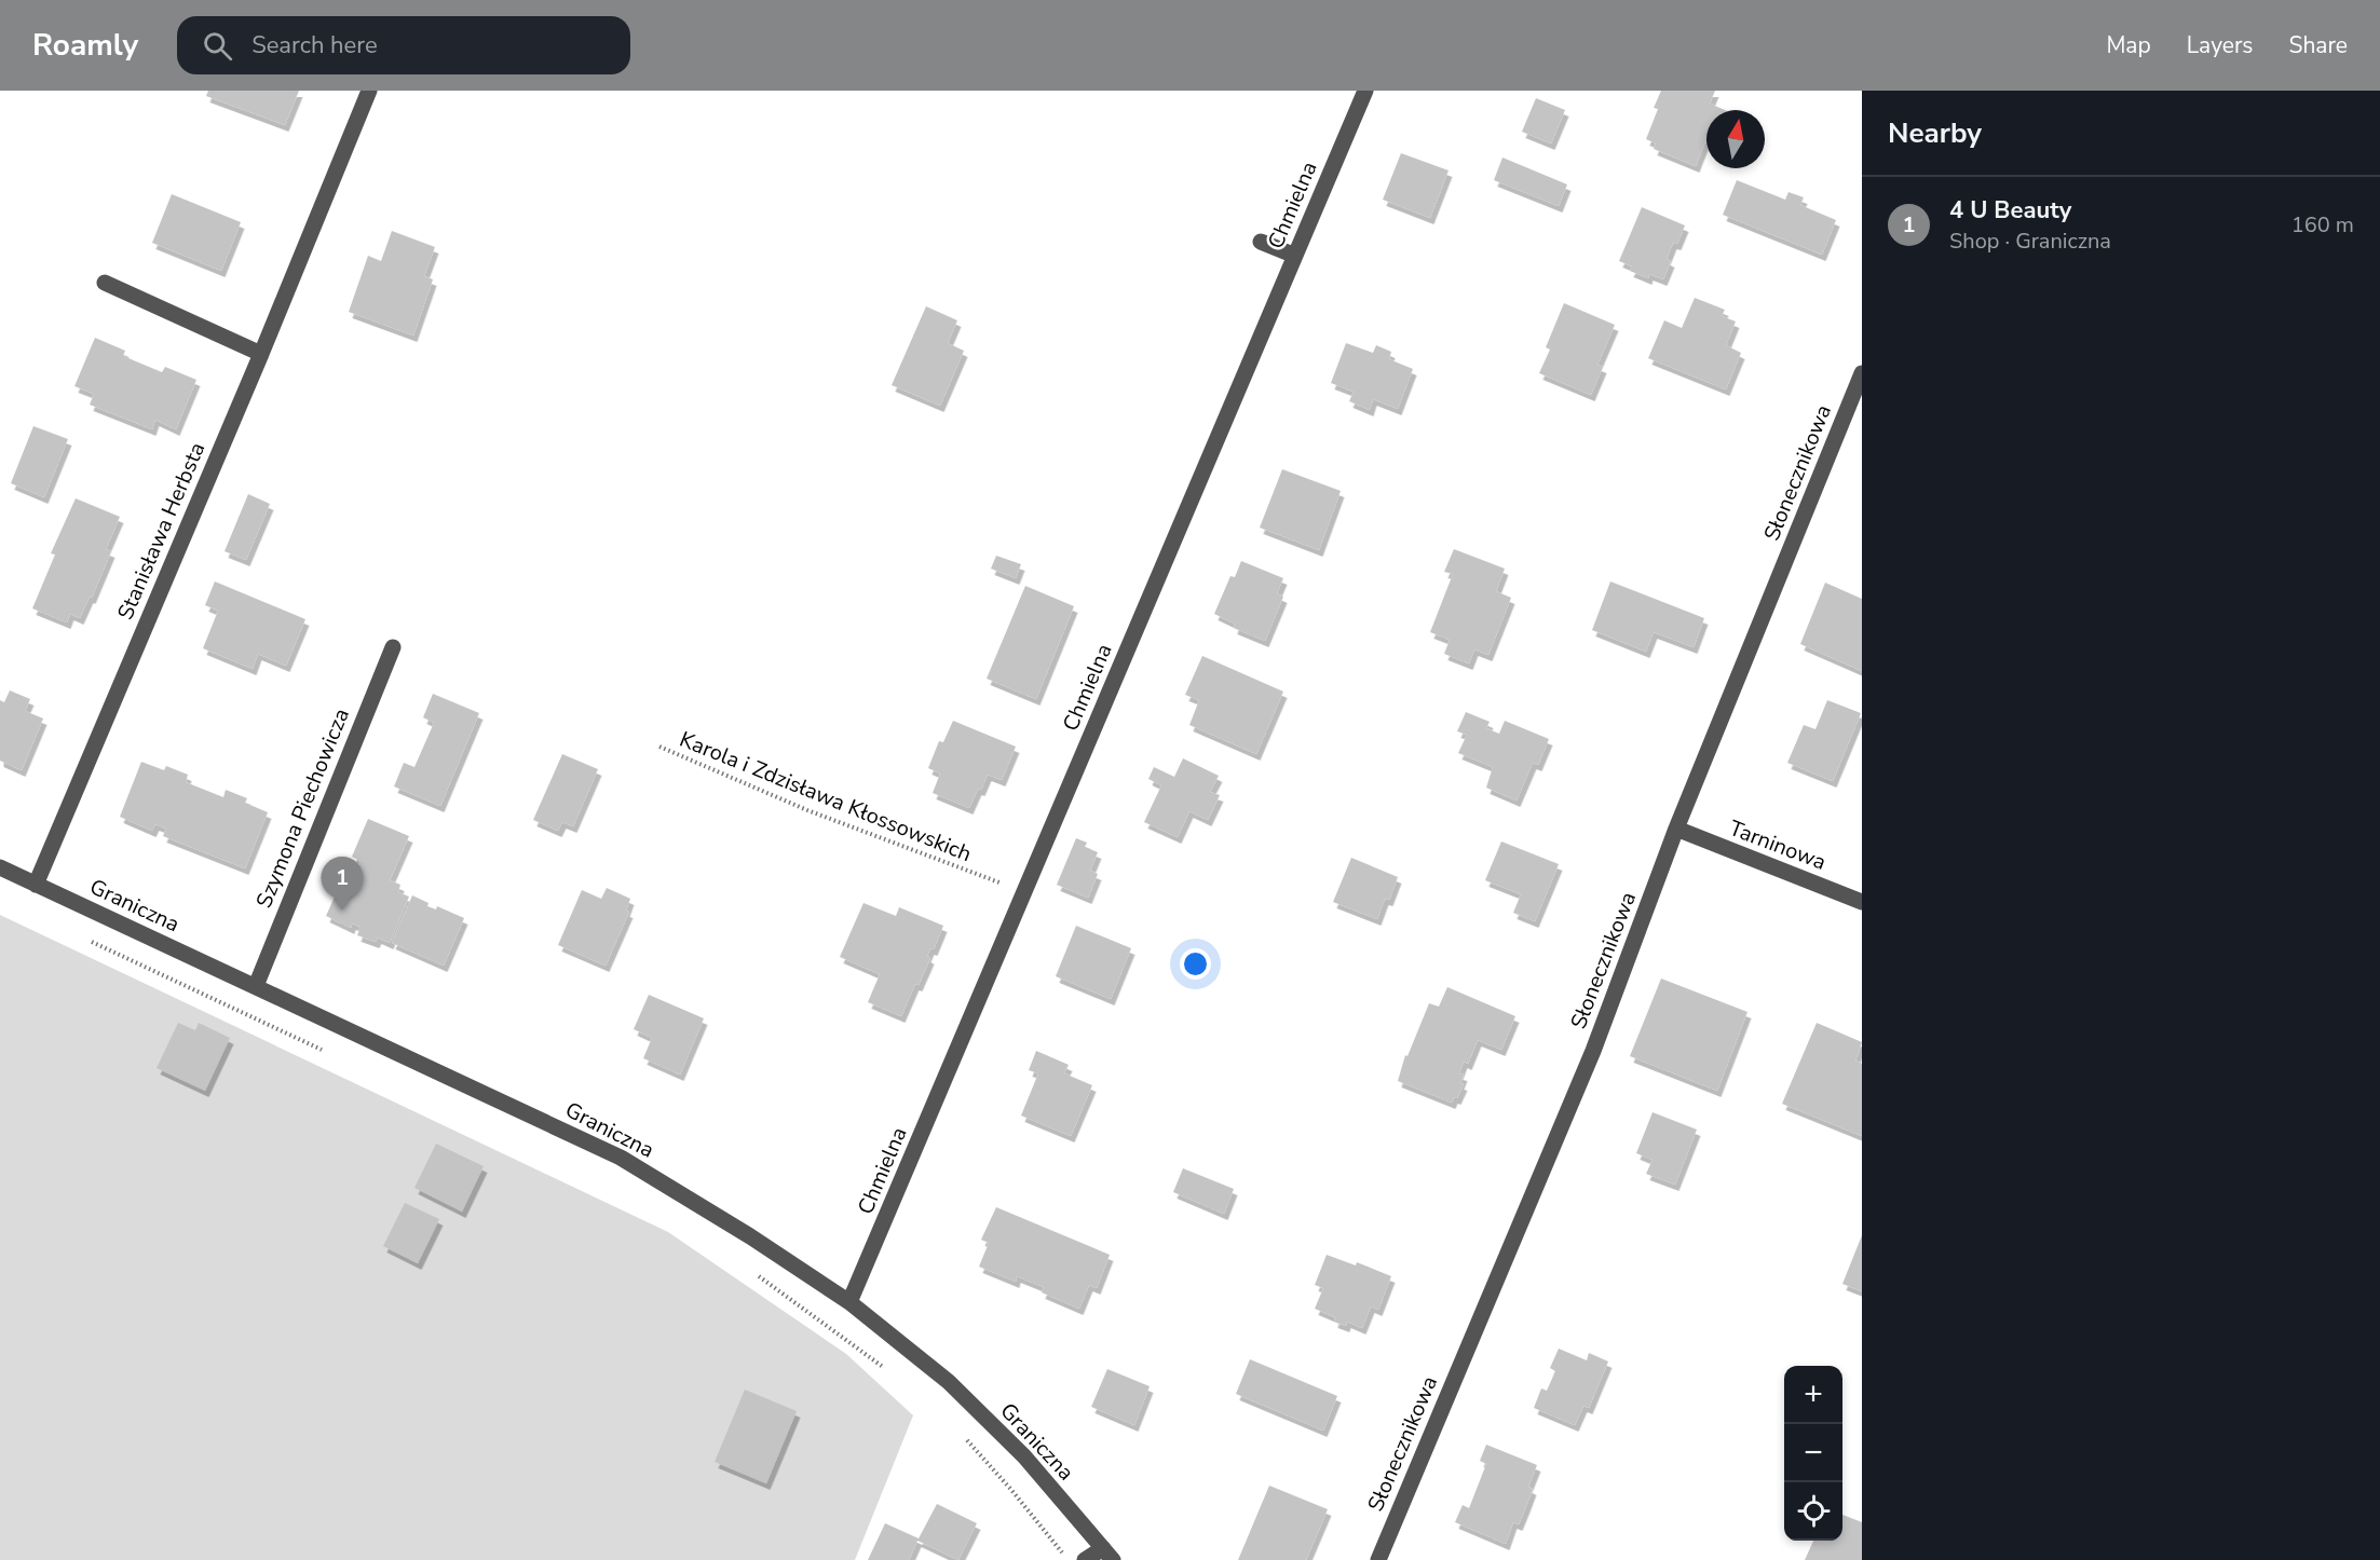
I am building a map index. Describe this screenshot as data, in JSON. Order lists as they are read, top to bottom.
{
  "streets": {
    "street": [
      "Chmielna",
      "Słonecznikowa",
      "Stanisława Herbsta",
      "Szymona Piechowicza",
      "Tarninowa",
      "Graniczna"
    ],
    "path": ["Karola i Zdzisława Kłossowskich"]
  },
  "crossings": [
    ["Chmielna", "Graniczna"],
    ["Słonecznikowa", "Tarninowa"],
    ["Stanisława Herbsta", "Graniczna"],
    ["Szymona Piechowicza", "Graniczna"]
  ],
  "north": "top",
  "page": {
    "header": "Roamly",
    "search": "Search here",
    "nav": ["Map", "Layers", "Share"],
    "heading": "Nearby",
    "list": [
      {
        "mark": "1",
        "name": "4 U Beauty",
        "note": "Shop · Graniczna",
        "value": "160 m"
      }
    ],
    "pins": "1",
    "map_buttons": ["+", "−"]
  }
}
